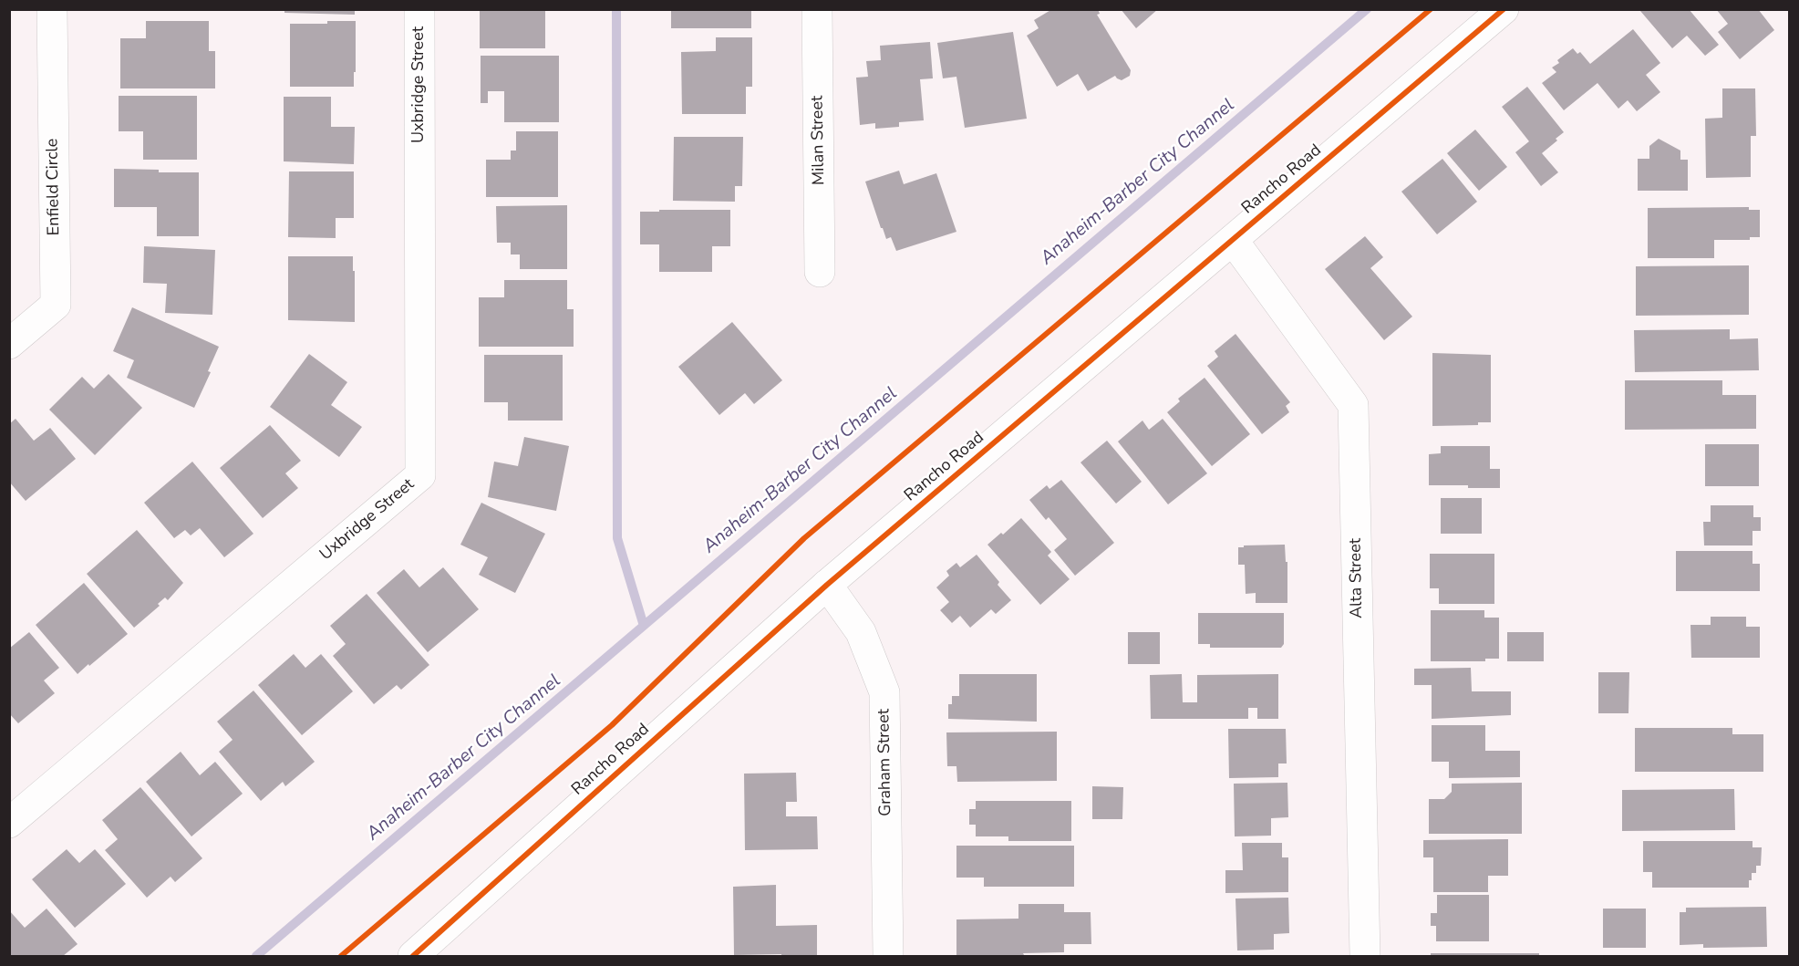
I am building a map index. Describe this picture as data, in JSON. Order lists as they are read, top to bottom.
{
  "streets": {
    "street": [
      "Uxbridge Street",
      "Milan Street",
      "Rancho Road",
      "Enfield Circle",
      "Alta Street",
      "Graham Street"
    ]
  },
  "crossings": [
    ["Rancho Road", "Alta Street"],
    ["Rancho Road", "Graham Street"]
  ],
  "water": ["Anaheim-Barber City Channel"]
}
